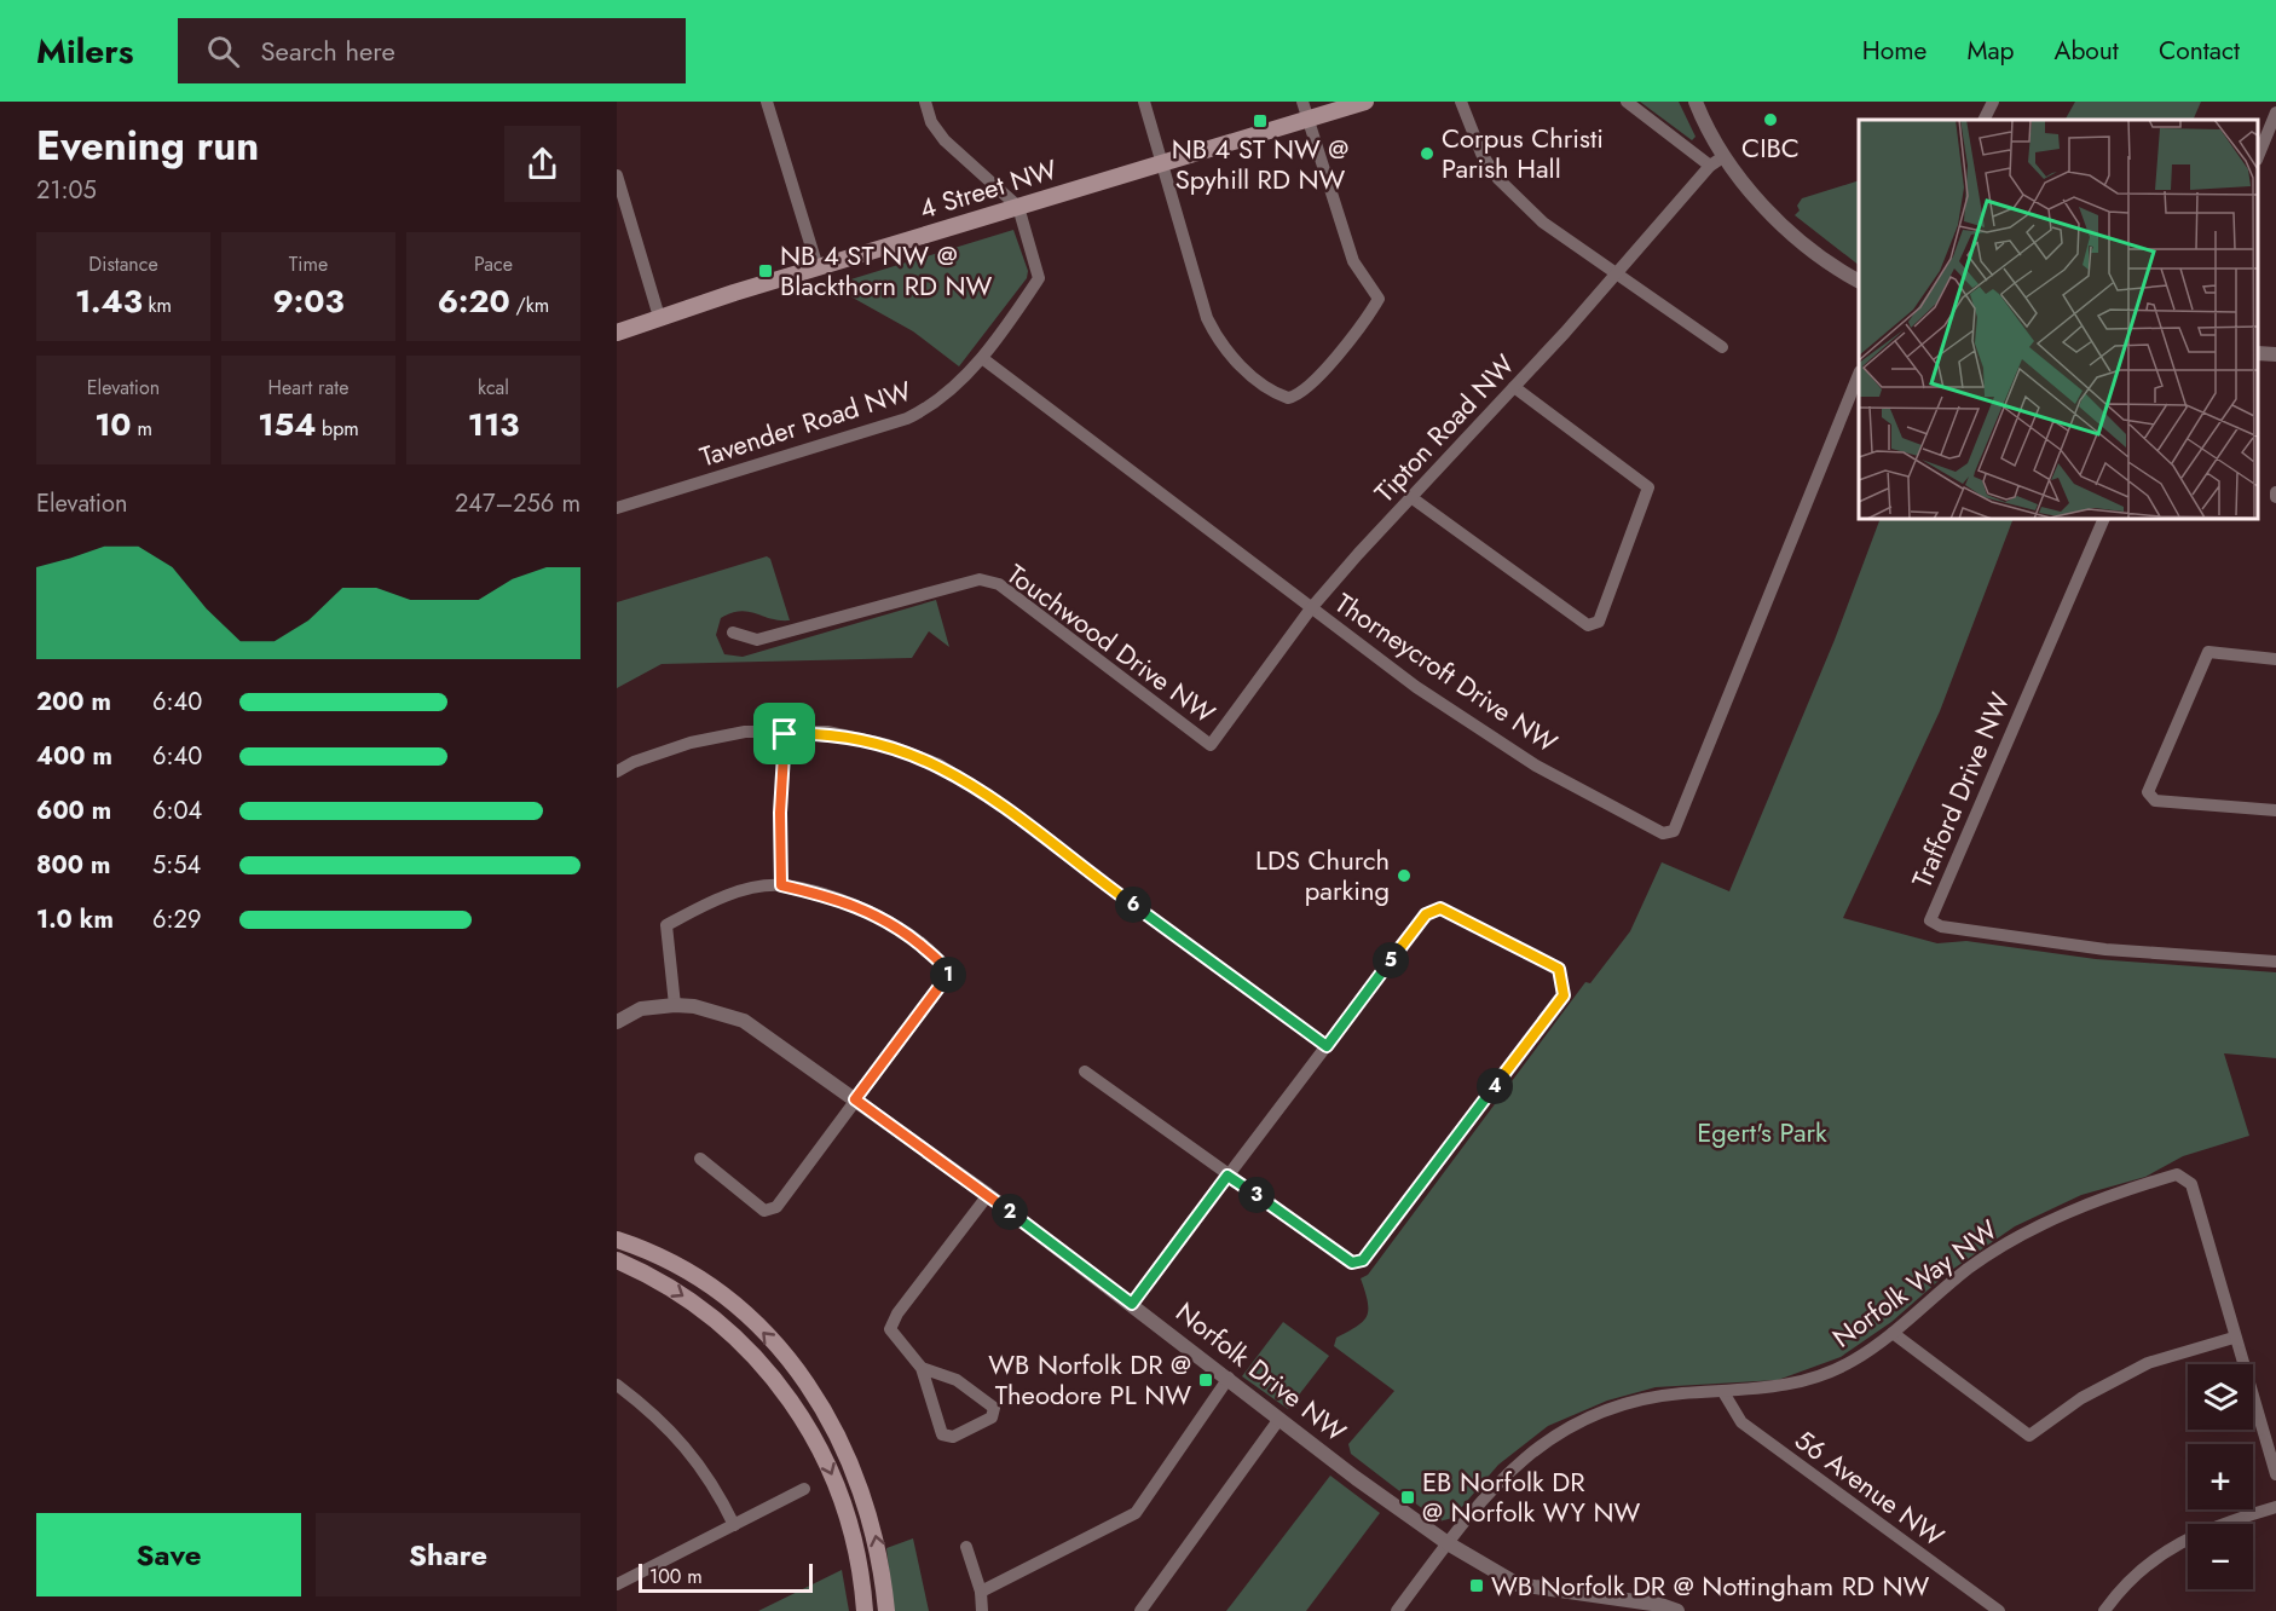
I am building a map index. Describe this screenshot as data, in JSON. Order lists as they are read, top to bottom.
{
  "streets": {
    "main road": ["4 Street NW"],
    "street": [
      "Tavender Road NW",
      "Tipton Road NW",
      "Touchwood Drive NW",
      "Thorneycroft Drive NW",
      "Trafford Drive NW",
      "Norfolk Way NW",
      "Norfolk Drive NW",
      "56 Avenue NW"
    ]
  },
  "crossings": [
    ["4 Street NW", "Tavender Road NW"],
    ["Tavender Road NW", "Thorneycroft Drive NW"],
    ["Tipton Road NW", "Touchwood Drive NW"],
    ["Tipton Road NW", "Thorneycroft Drive NW"],
    ["Norfolk Way NW", "Norfolk Drive NW"],
    ["Norfolk Way NW", "56 Avenue NW"]
  ],
  "parks": ["Egert's Park"],
  "places": {
    "other": ["CIBC", "Corpus Christi Parish Hall", "LDS Church parking"],
    "transit": [
      "NB 4 ST NW @ Spyhill RD NW",
      "NB 4 ST NW @ Blackthorn RD NW",
      "WB Norfolk DR @ Theodore PL NW",
      "EB Norfolk DR @ Norfolk WY NW",
      "WB Norfolk DR @ Nottingham RD NW"
    ]
  },
  "scale_bar": "100 m",
  "page": {
    "header": "Milers",
    "search": "Search here",
    "nav": [
      "Home",
      "Map",
      "About",
      "Contact"
    ],
    "heading": ["Evening run", "21:05"],
    "stats": [
      ["Distance", "1.43 km"],
      ["Time", "9:03"],
      ["Pace", "6:20 /km"],
      ["Elevation", "10 m"],
      ["Heart rate", "154 bpm"],
      ["kcal", "113"]
    ],
    "chart": ["Elevation", "247–256 m"],
    "list": [
      {
        "name": "200 m",
        "note": "6:40"
      },
      {
        "name": "400 m",
        "note": "6:40"
      },
      {
        "name": "600 m",
        "note": "6:04"
      },
      {
        "name": "800 m",
        "note": "5:54"
      },
      {
        "name": "1.0 km",
        "note": "6:29"
      }
    ],
    "pins": [
      "6",
      "5",
      "1",
      "4",
      "3",
      "2"
    ],
    "map_buttons": ["+", "−"],
    "buttons": ["Save", "Share"],
    "scale": "100 m"
  }
}
